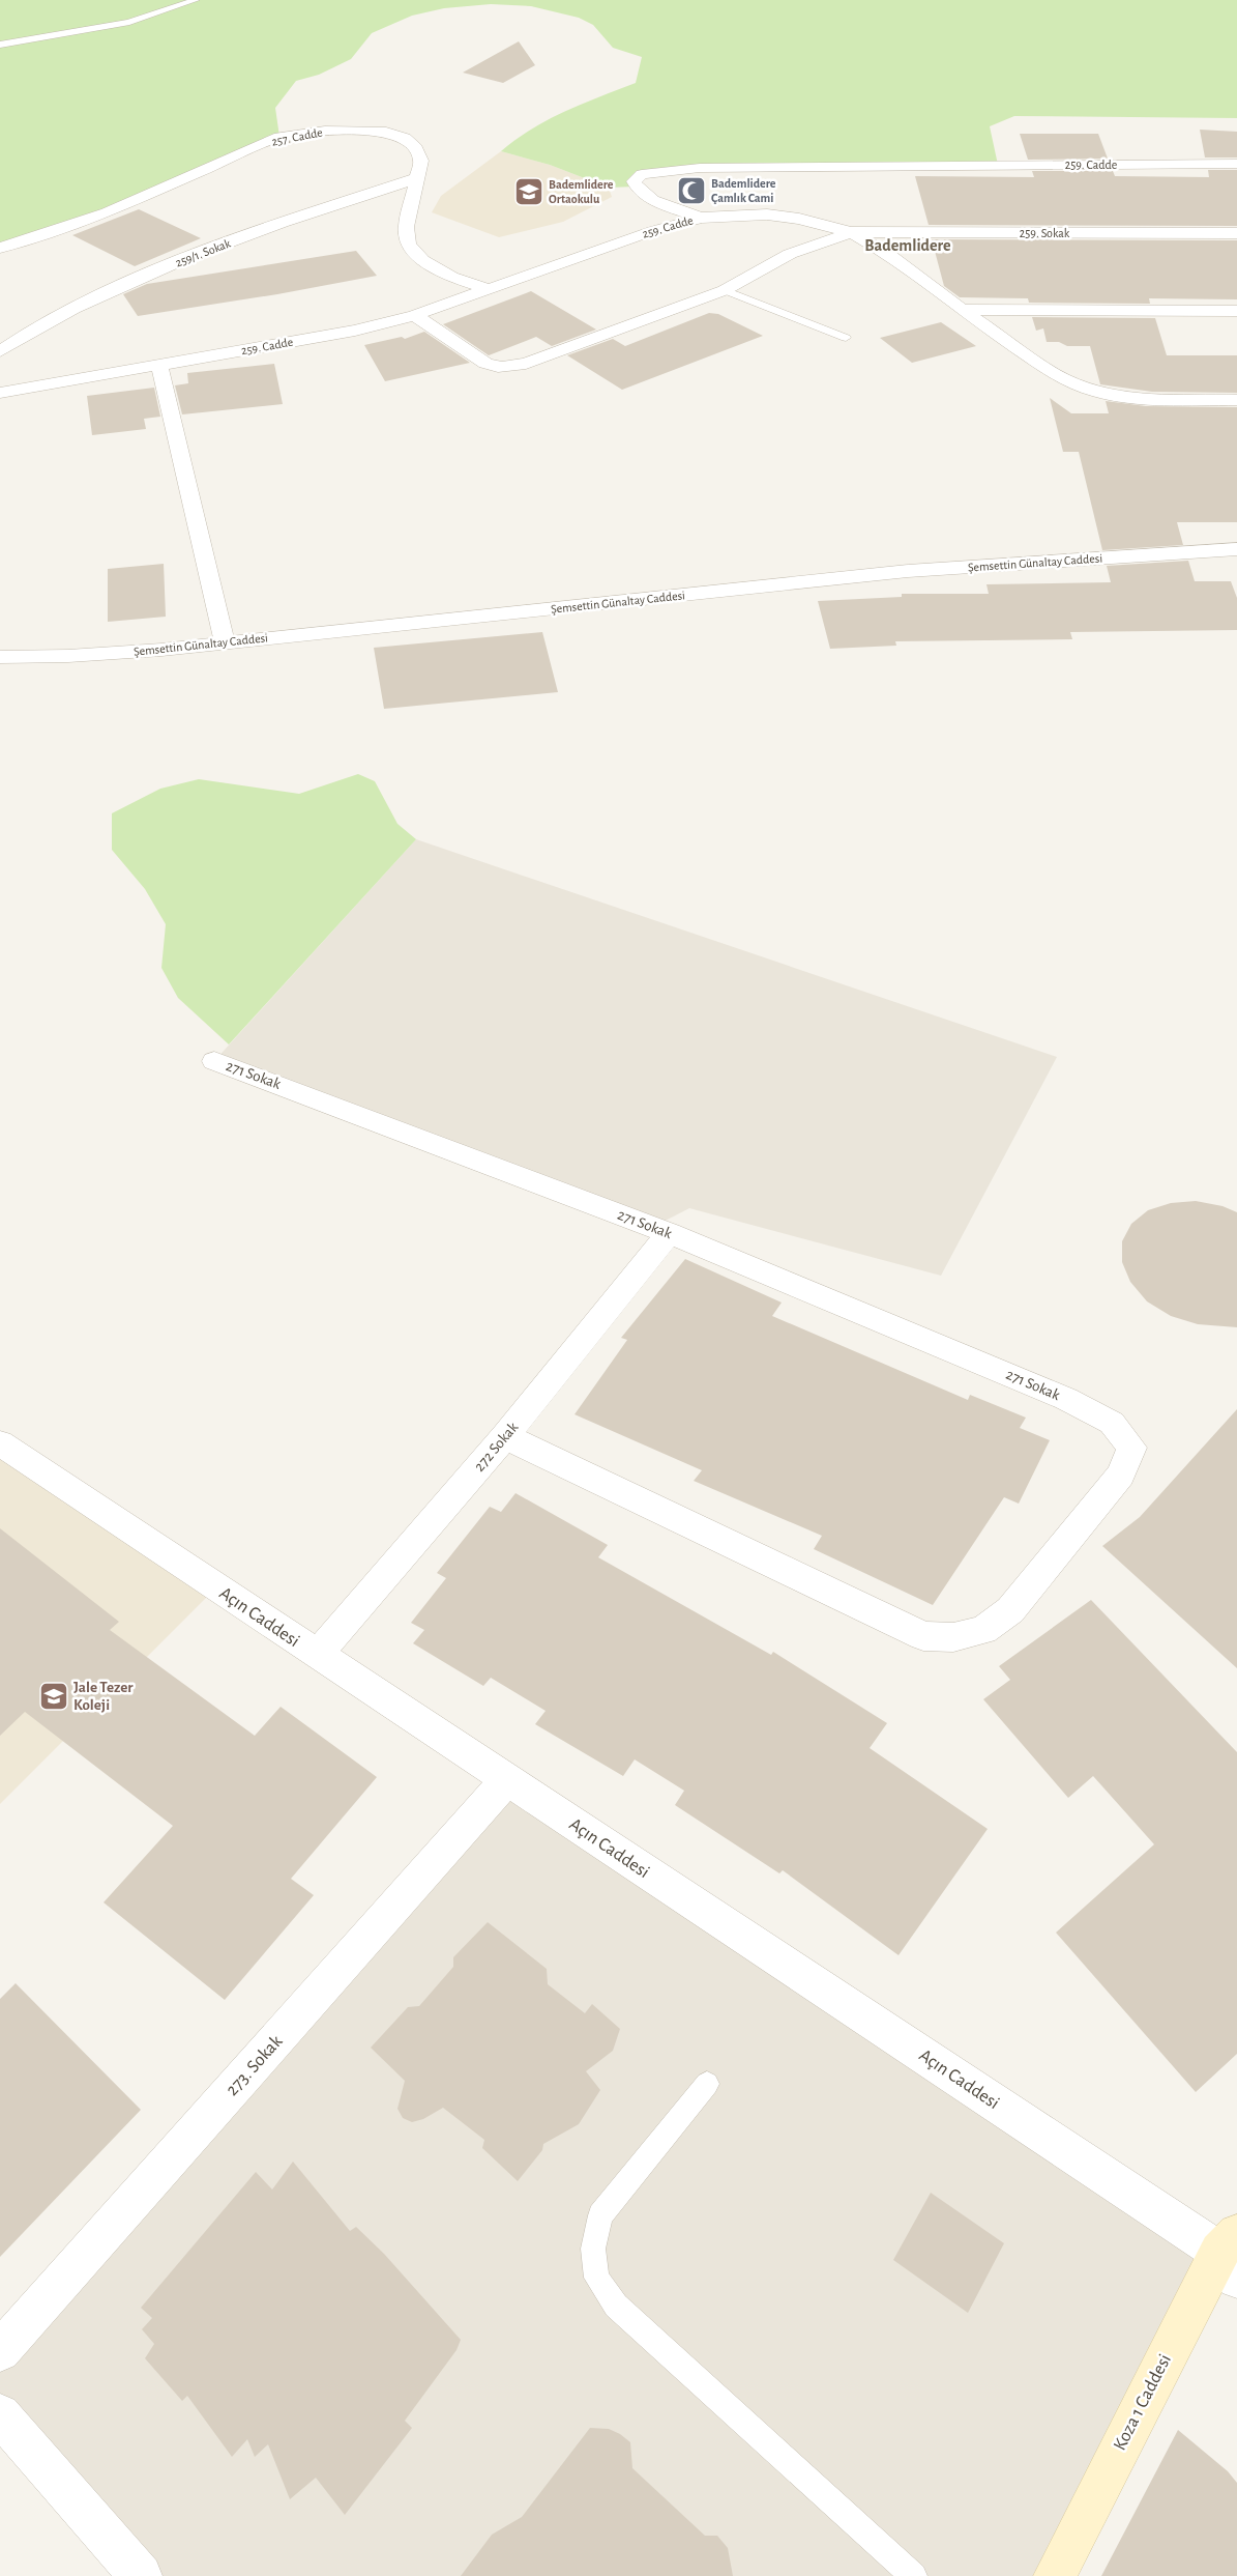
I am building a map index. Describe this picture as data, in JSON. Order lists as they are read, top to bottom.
{
  "streets": {
    "main road": ["Koza 1 Caddesi"],
    "street": [
      "257. Cadde",
      "259. Cadde",
      "259. Sokak",
      "259/1. Sokak",
      "Şemsettin Günaltay Caddesi",
      "271 Sokak",
      "272 Sokak",
      "Açın Caddesi",
      "273. Sokak"
    ]
  },
  "crossings": [
    ["257. Cadde", "259. Cadde"],
    ["257. Cadde", "259/1. Sokak"],
    ["271 Sokak", "272 Sokak"],
    ["272 Sokak", "Açın Caddesi"],
    ["Açın Caddesi", "273. Sokak"],
    ["Açın Caddesi", "Koza 1 Caddesi"]
  ],
  "districts": ["Bademlidere"],
  "places": {
    "mosque": ["Bademlidere Çamlık Cami"],
    "school or university": ["Bademlidere Ortaokulu", "Jale Tezer Koleji"]
  }
}
